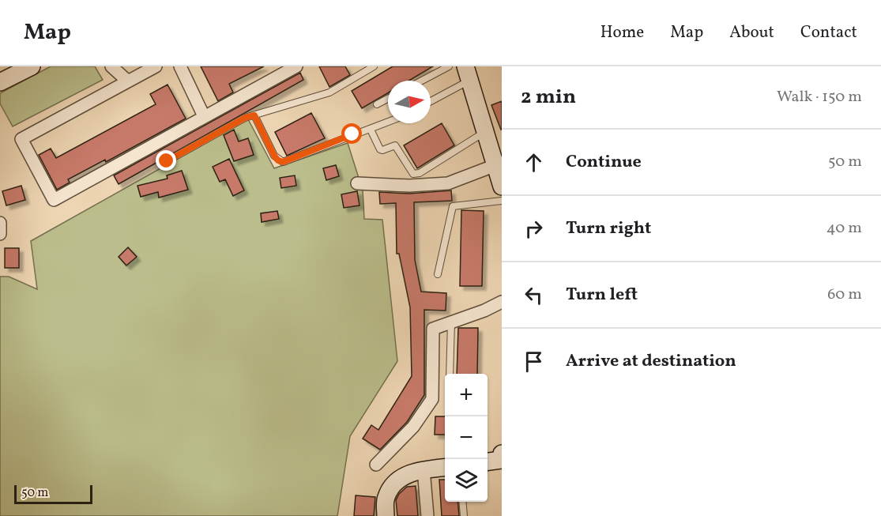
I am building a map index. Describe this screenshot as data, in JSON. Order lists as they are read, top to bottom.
{
  "scale_bar": "50 m",
  "north": "right",
  "page": {
    "header": "Map",
    "nav": [
      "Home",
      "Map",
      "About",
      "Contact"
    ],
    "heading": ["2 min", "Walk · 150 m"],
    "list": [
      ["Continue", "50 m"],
      ["Turn right", "40 m"],
      ["Turn left", "60 m"],
      "Arrive at destination"
    ],
    "map_buttons": ["+", "−"],
    "scale": "50 m"
  }
}
